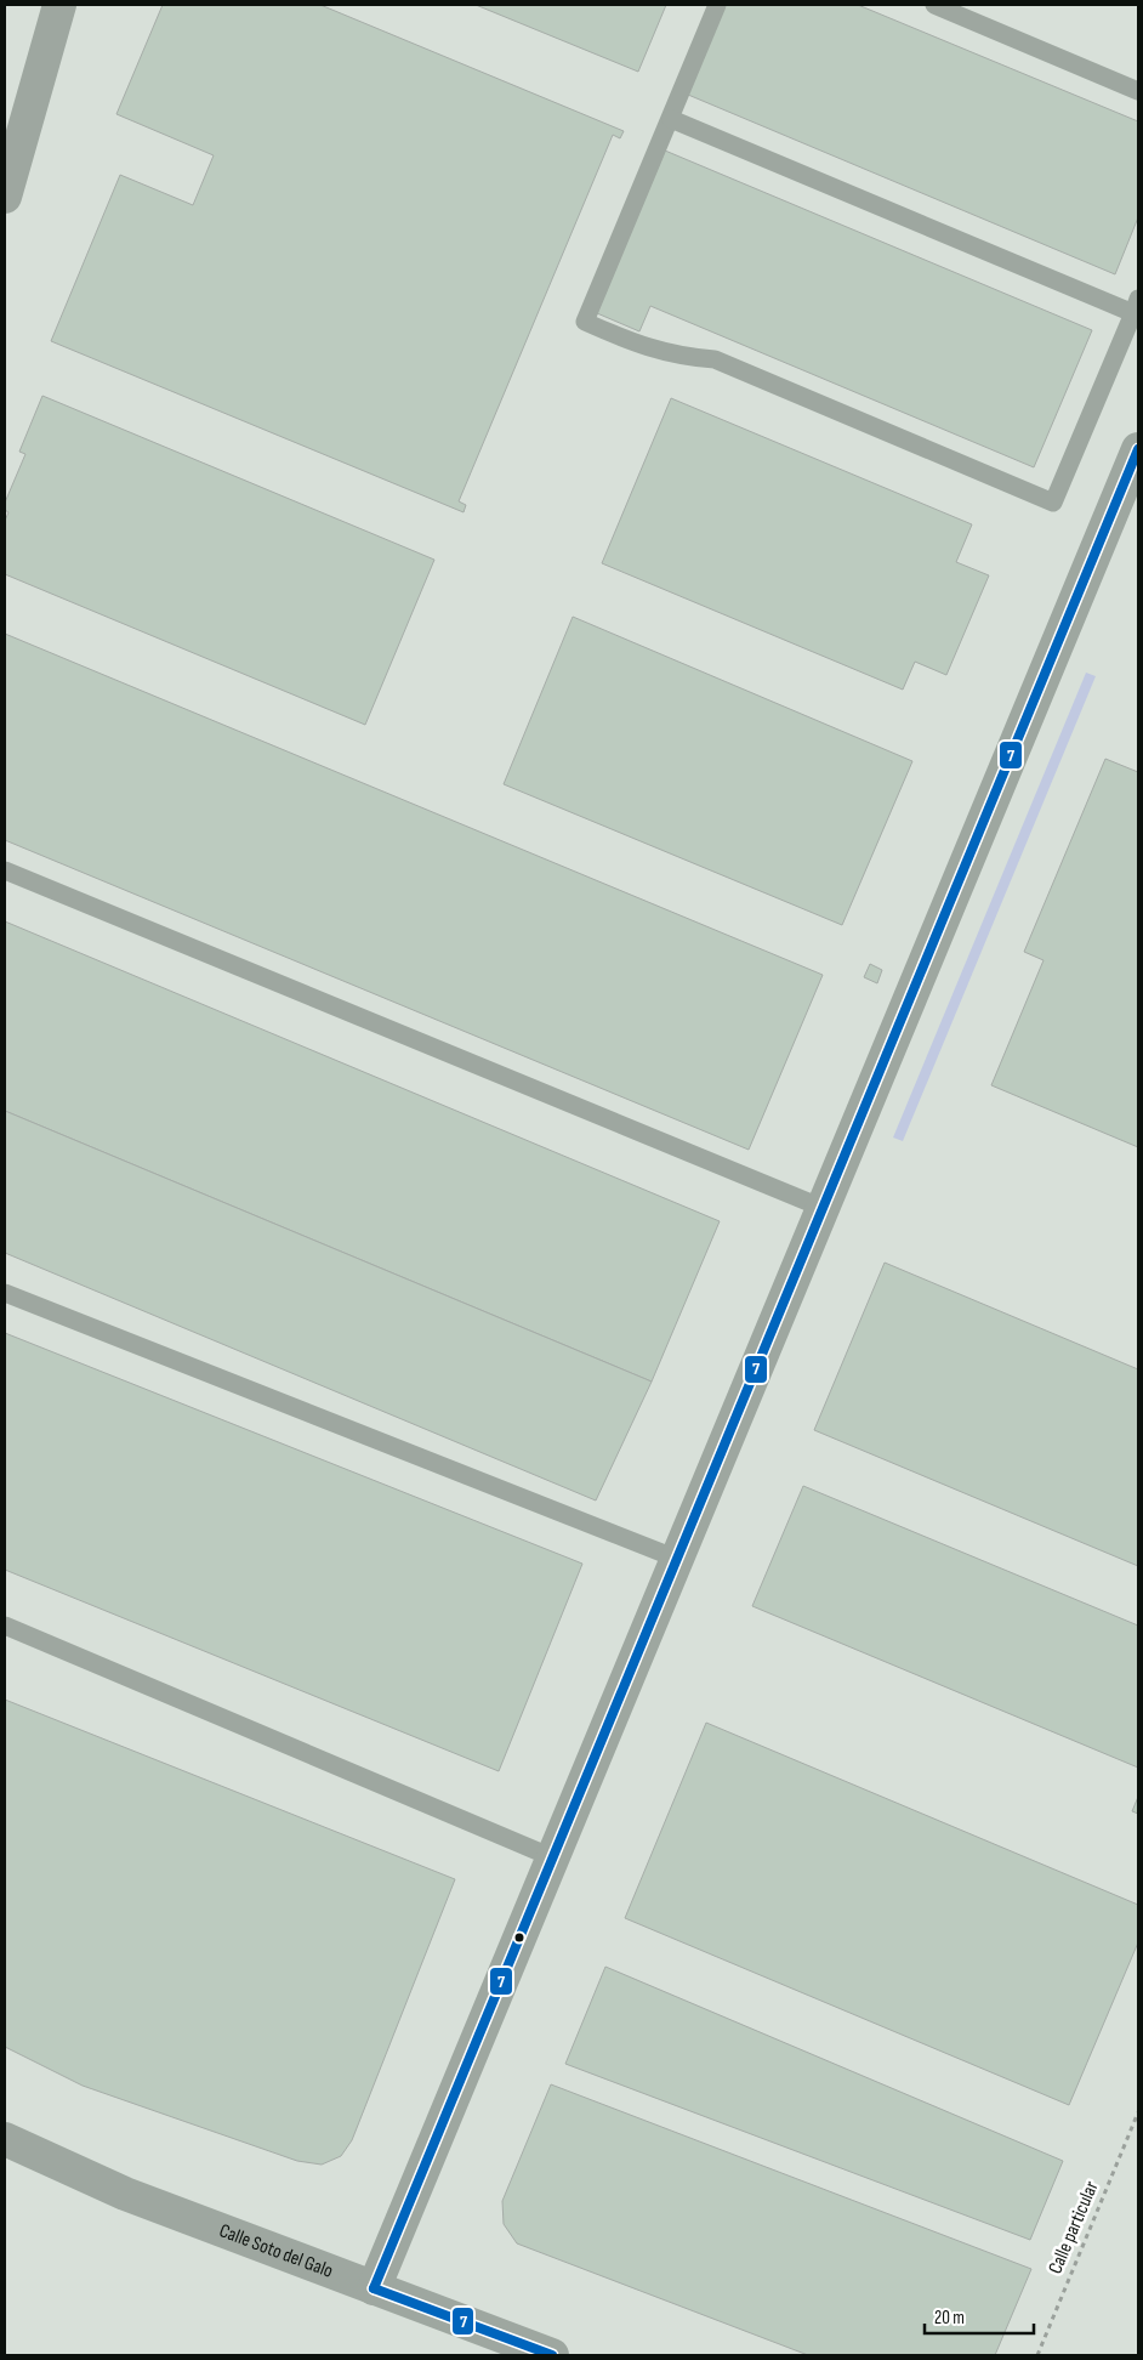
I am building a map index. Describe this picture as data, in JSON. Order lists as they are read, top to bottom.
{
  "streets": {
    "street": ["Calle Soto del Galo"],
    "path": ["Calle particular"]
  },
  "lines": ["transit line 7"],
  "scale_bar": "20 m"
}
